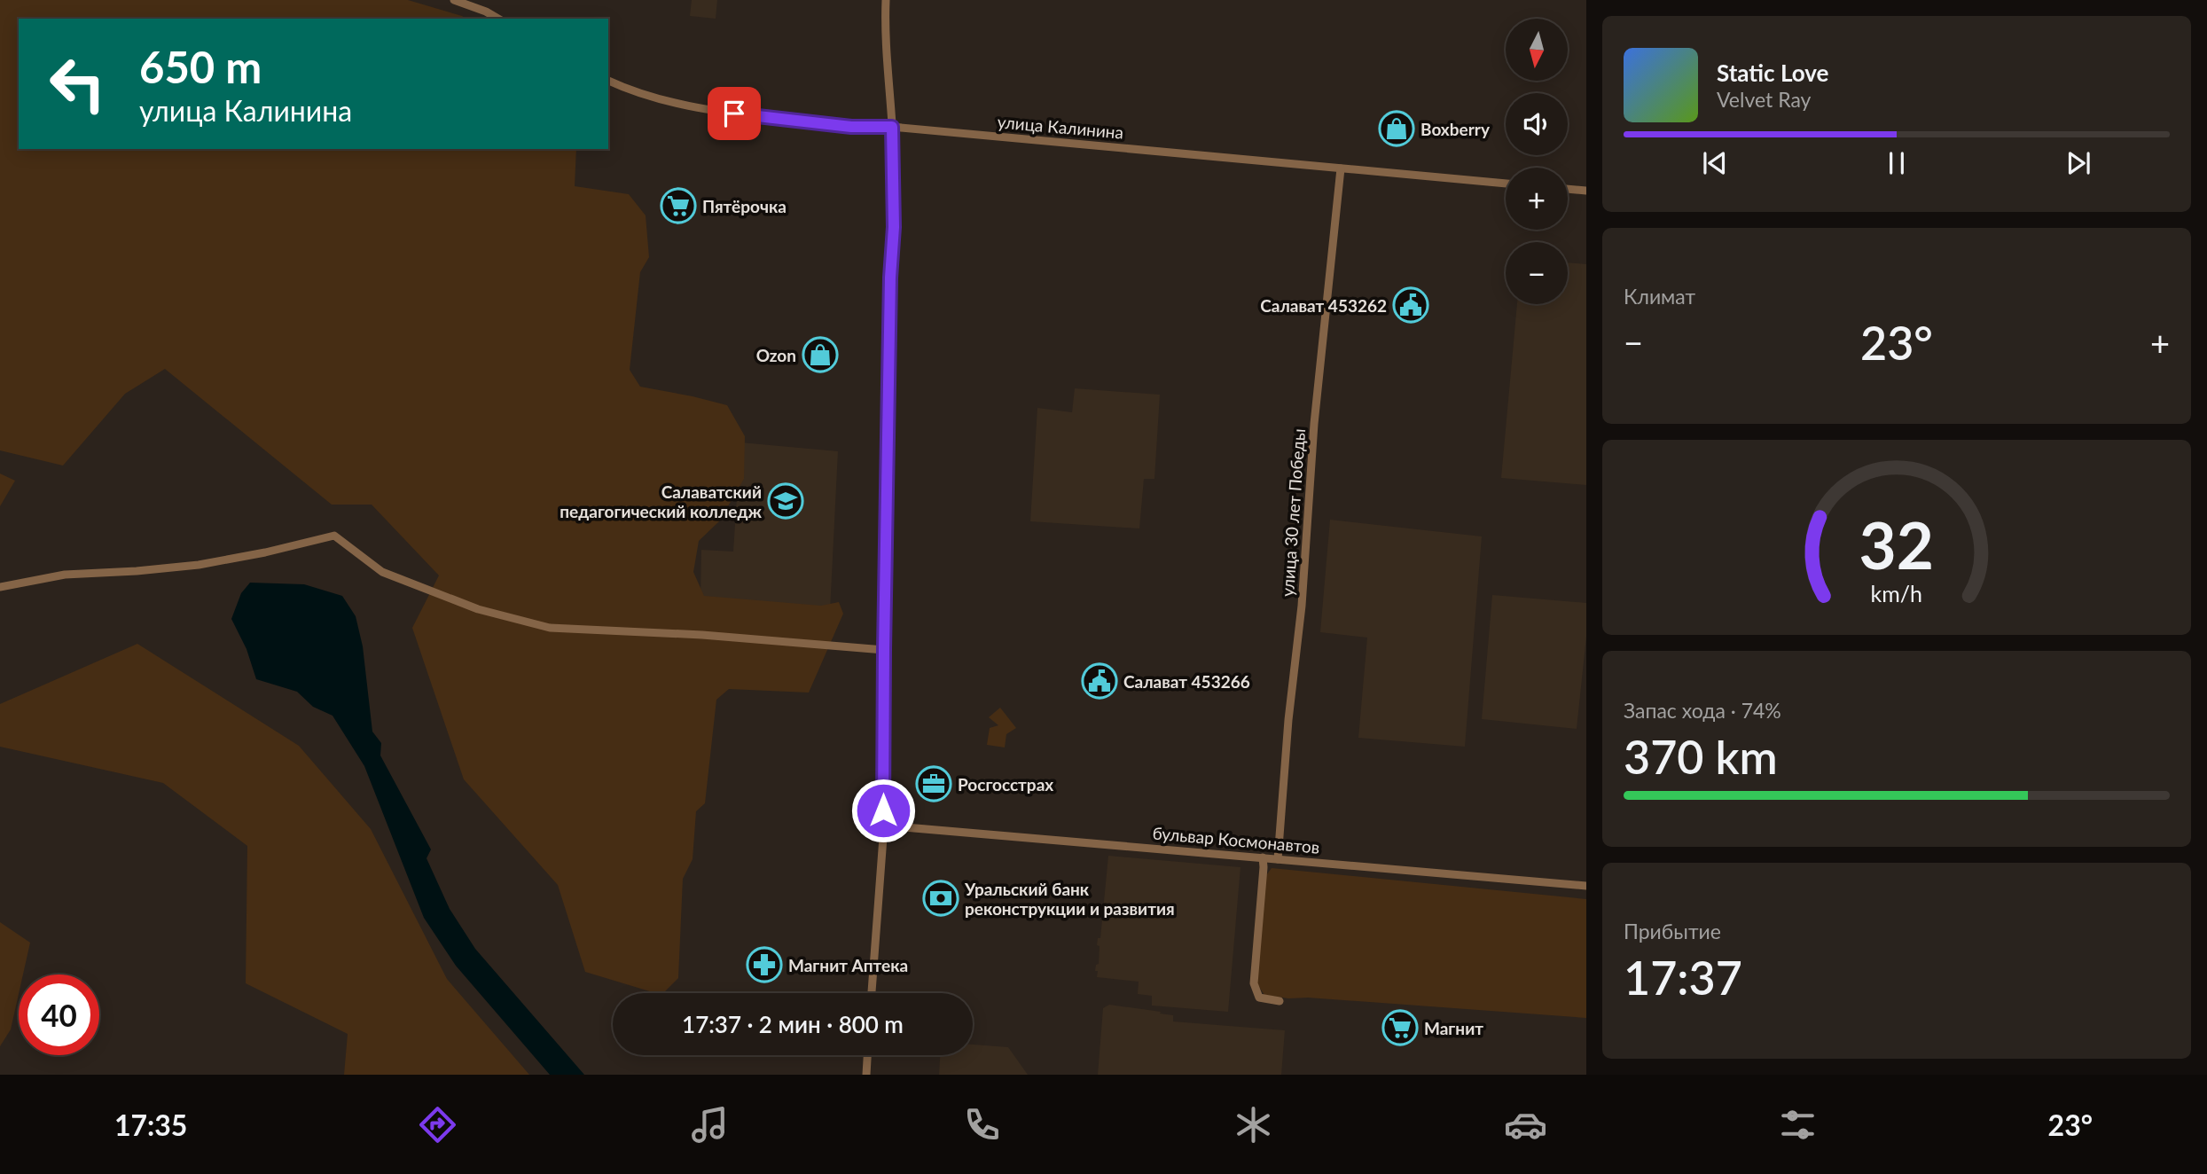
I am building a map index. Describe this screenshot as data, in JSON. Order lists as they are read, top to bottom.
{
  "streets": {
    "street": ["улица Калинина", "улица 30 лет Победы", "бульвар Космонавтов"]
  },
  "crossings": [
    ["улица Калинина", "улица 30 лет Победы"],
    ["улица 30 лет Победы", "бульвар Космонавтов"]
  ],
  "places": {
    "shop": ["Boxberry", "Ozon"],
    "supermarket": ["Пятёрочка", "Магнит"],
    "public building": ["Салават 453262", "Салават 453266"],
    "school or university": ["Салаватский педагогический колледж"],
    "office": ["Росгосстрах"],
    "bank": ["Уральский банк реконструкции и развития"],
    "pharmacy": ["Магнит Аптека"]
  },
  "north": "bottom",
  "page": {
    "map_buttons": ["+", "−"],
    "turn": ["650 m", "улица Калинина"],
    "song": ["Static Love", "Velvet Ray"],
    "tile": [
      "Климат",
      ["Запас хода · 74%", "370 km"],
      ["Прибытие", "17:37"]
    ],
    "heat": ["−", "23°", "+"],
    "limit": "40",
    "trip": "17:37 · 2 мин · 800 m",
    "tabs": ["17:35", "23°"],
    "gauge": ["32", "km/h"]
  }
}
